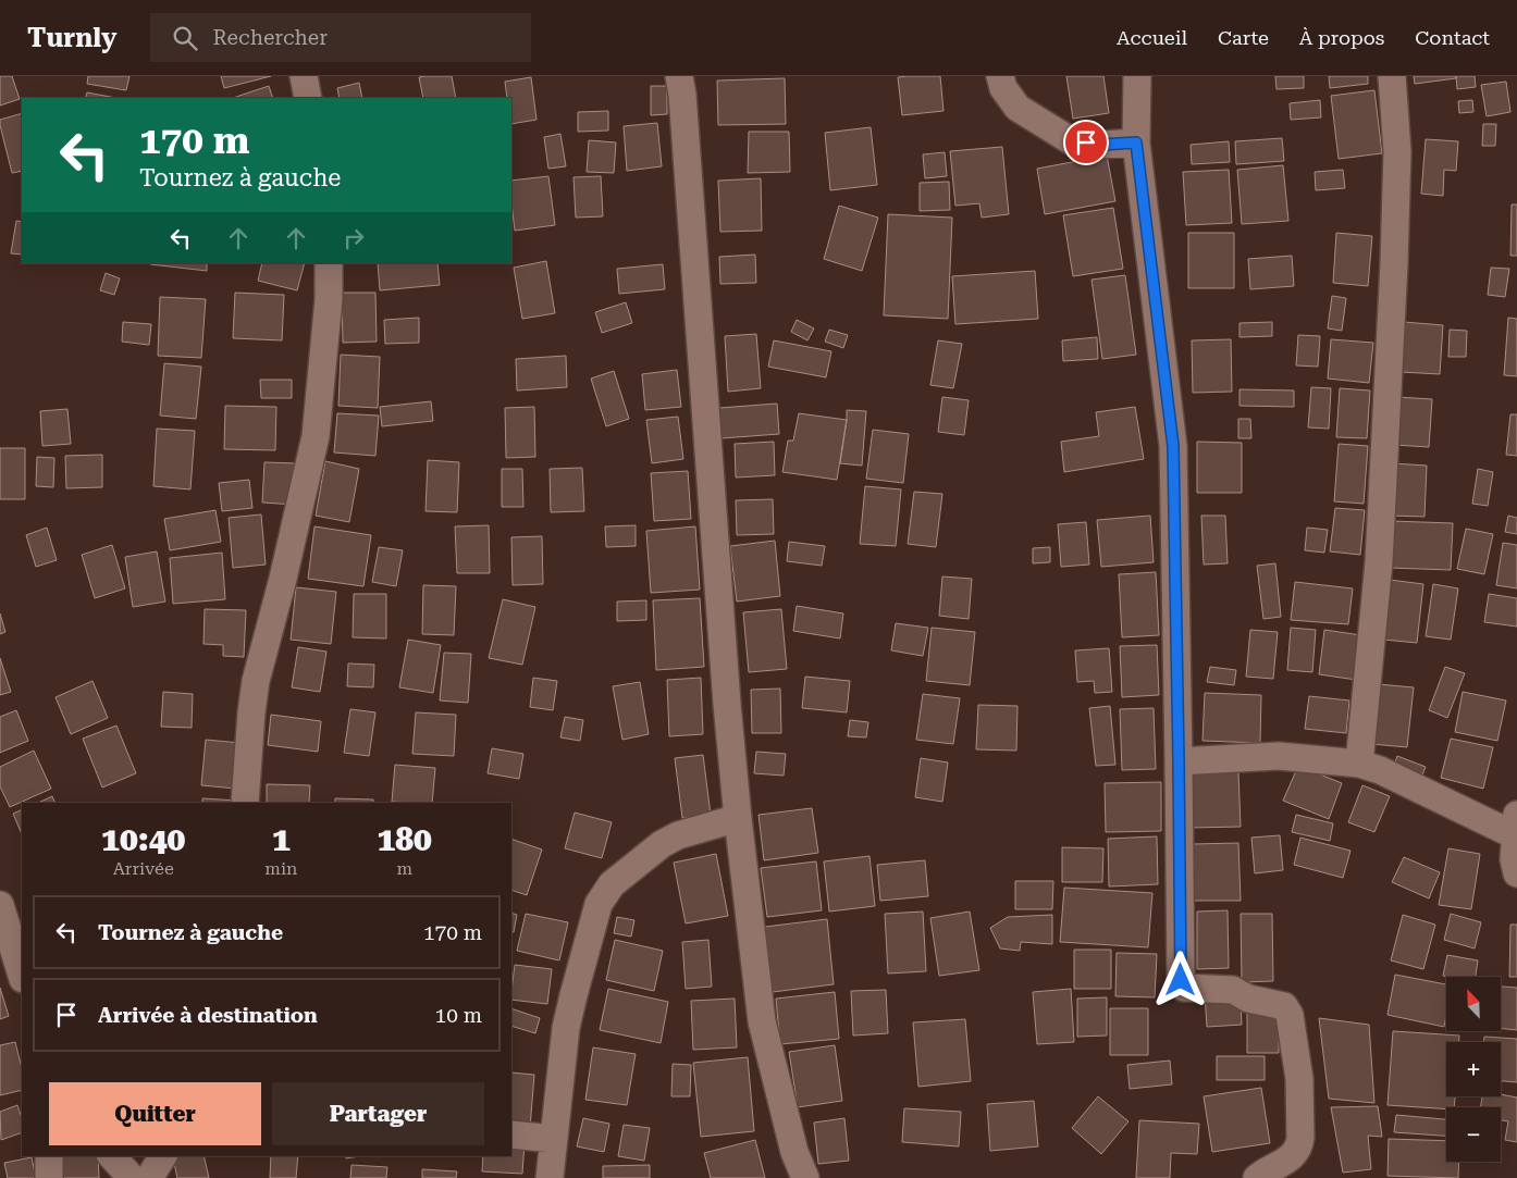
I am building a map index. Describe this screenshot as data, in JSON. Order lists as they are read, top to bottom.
{
  "north": "top left",
  "page": {
    "header": "Turnly",
    "search": "Rechercher",
    "nav": [
      "Accueil",
      "Carte",
      "À propos",
      "Contact"
    ],
    "turn": ["170 m", "Tournez à gauche"],
    "eta": [
      "10:40",
      "Arrivée",
      "1",
      "min",
      "180",
      "m"
    ],
    "list": [
      {
        "name": "Tournez à gauche",
        "value": "170 m"
      },
      {
        "name": "Arrivée à destination",
        "value": "10 m"
      }
    ],
    "map_buttons": ["+", "−"],
    "buttons": ["Quitter", "Partager"]
  }
}
